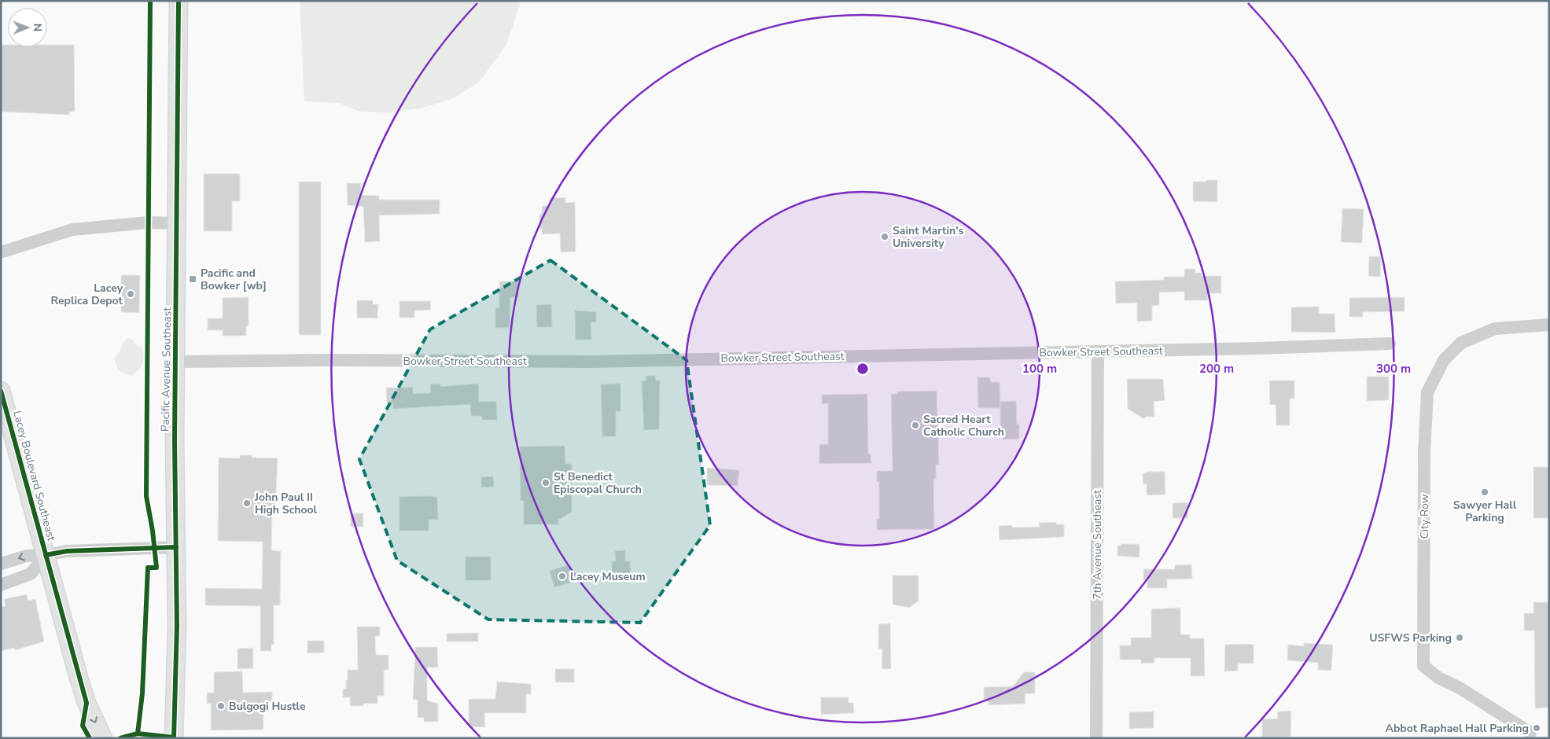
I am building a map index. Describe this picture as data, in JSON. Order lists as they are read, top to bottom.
{
  "streets": {
    "main road": ["Pacific Avenue Southeast", "Lacey Boulevard Southeast"],
    "street": ["Bowker Street Southeast", "City Row", "7th Avenue Southeast"]
  },
  "crossings": [
    ["Bowker Street Southeast", "Pacific Avenue Southeast"],
    ["Bowker Street Southeast", "7th Avenue Southeast"]
  ],
  "one_way": ["Lacey Boulevard Southeast"],
  "places": {
    "other": [
      "Saint Martin's University",
      "Lacey Replica Depot",
      "Sacred Heart Catholic Church",
      "St Benedict Episcopal Church",
      "Sawyer Hall Parking",
      "John Paul II High School",
      "Lacey Museum",
      "USFWS Parking",
      "Bulgogi Hustle",
      "Abbot Raphael Hall Parking"
    ],
    "transit": ["Pacific and Bowker [wb]"]
  },
  "north": "right",
  "rings": ["100 m", "200 m", "300 m"]
}
